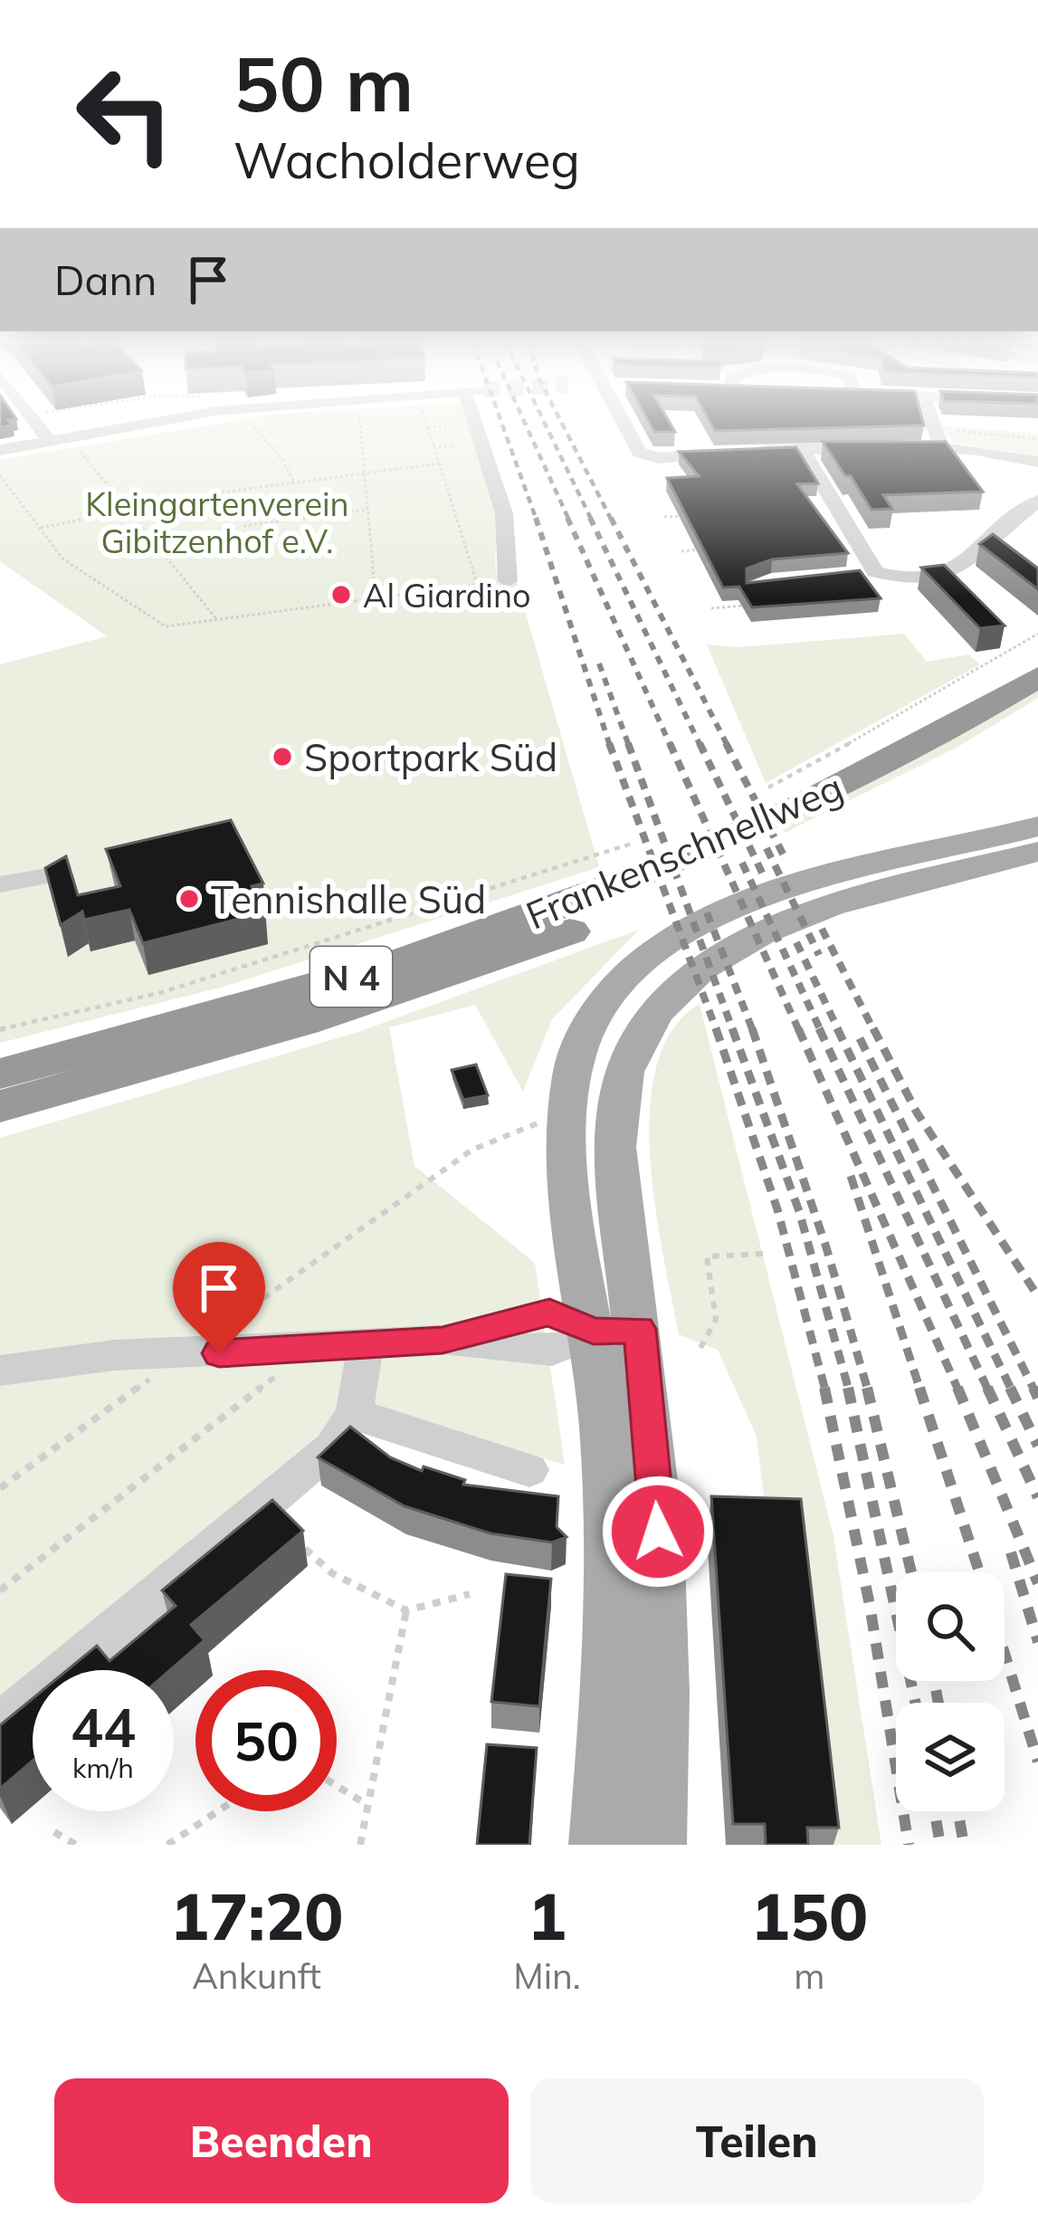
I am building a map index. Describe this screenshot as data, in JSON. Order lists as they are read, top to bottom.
{
  "streets": {
    "highway": ["Frankenschnellweg", "N 4"]
  },
  "parks": ["Kleingartenverein Gibitzenhof e.V."],
  "places": ["Al Giardino", "Sportpark Süd", "Tennishalle Süd"],
  "page": {
    "turn": ["50 m", "Wacholderweg"],
    "then": "Dann",
    "speed": "44 km/h",
    "limit": "50",
    "eta": [
      "17:20",
      "Ankunft",
      "1",
      "Min.",
      "150",
      "m"
    ],
    "buttons": ["Beenden", "Teilen"]
  }
}
